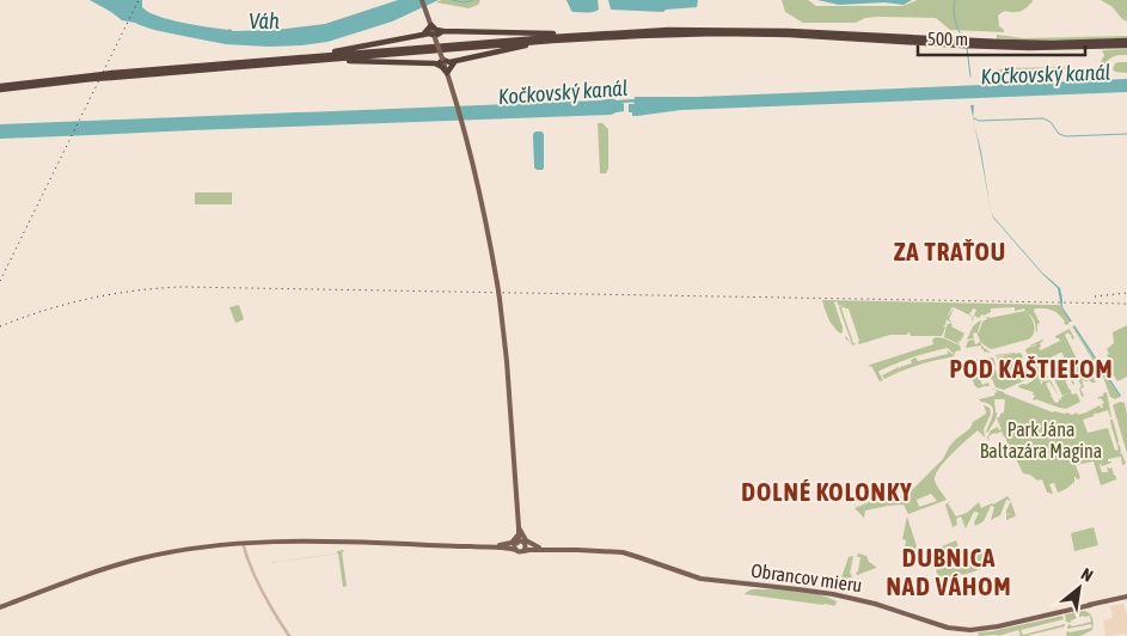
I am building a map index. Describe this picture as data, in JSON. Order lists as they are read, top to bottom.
{
  "streets": {
    "main road": ["Obrancov mieru"]
  },
  "districts": [
    "ZA TRAŤOU",
    "POD KAŠTIEĽOM",
    "DOLNÉ KOLONKY",
    "DUBNICA NAD VÁHOM"
  ],
  "water": ["Váh", "Kočkovský kanál"],
  "parks": ["Park Jána Baltazára Magina"],
  "scale_bar": "500 m",
  "north": "top right"
}
